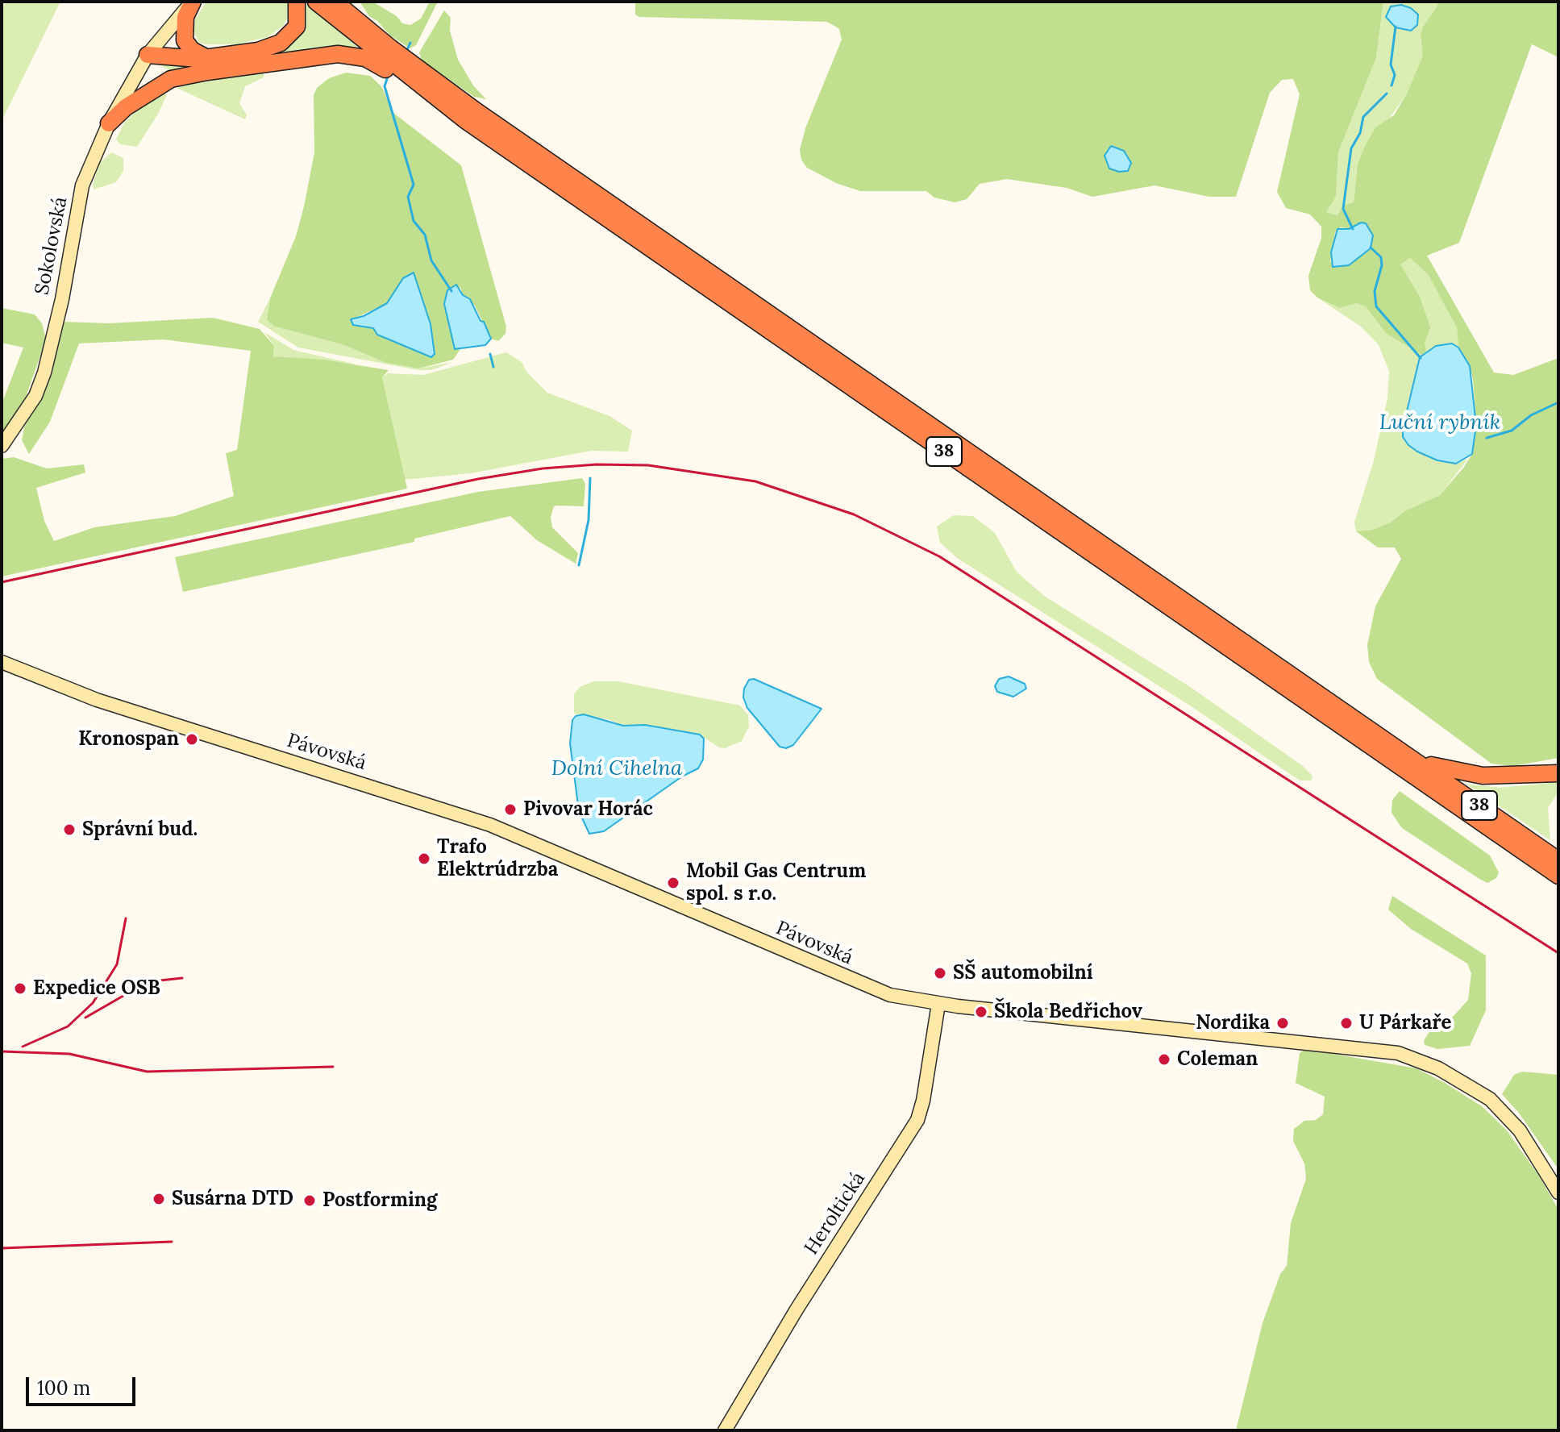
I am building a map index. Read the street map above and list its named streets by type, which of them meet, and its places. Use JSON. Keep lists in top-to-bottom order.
{
  "streets": {
    "highway": ["38"],
    "street": ["Sokolovská", "Pávovská", "Heroltická"]
  },
  "crossings": [
    ["Pávovská", "Heroltická"]
  ],
  "water": ["Luční rybník", "Dolní Cihelna"],
  "places": [
    "Kronospan",
    "Pivovar Horác",
    "Správní bud.",
    "Trafo Elektrúdrzba",
    "Mobil Gas Centrum spol. s r.o.",
    "SŠ automobilní",
    "Expedice OSB",
    "Škola Bedřichov",
    "Nordika",
    "U Párkaře",
    "Coleman",
    "Susárna DTD",
    "Postforming"
  ],
  "scale_bar": "100 m"
}
